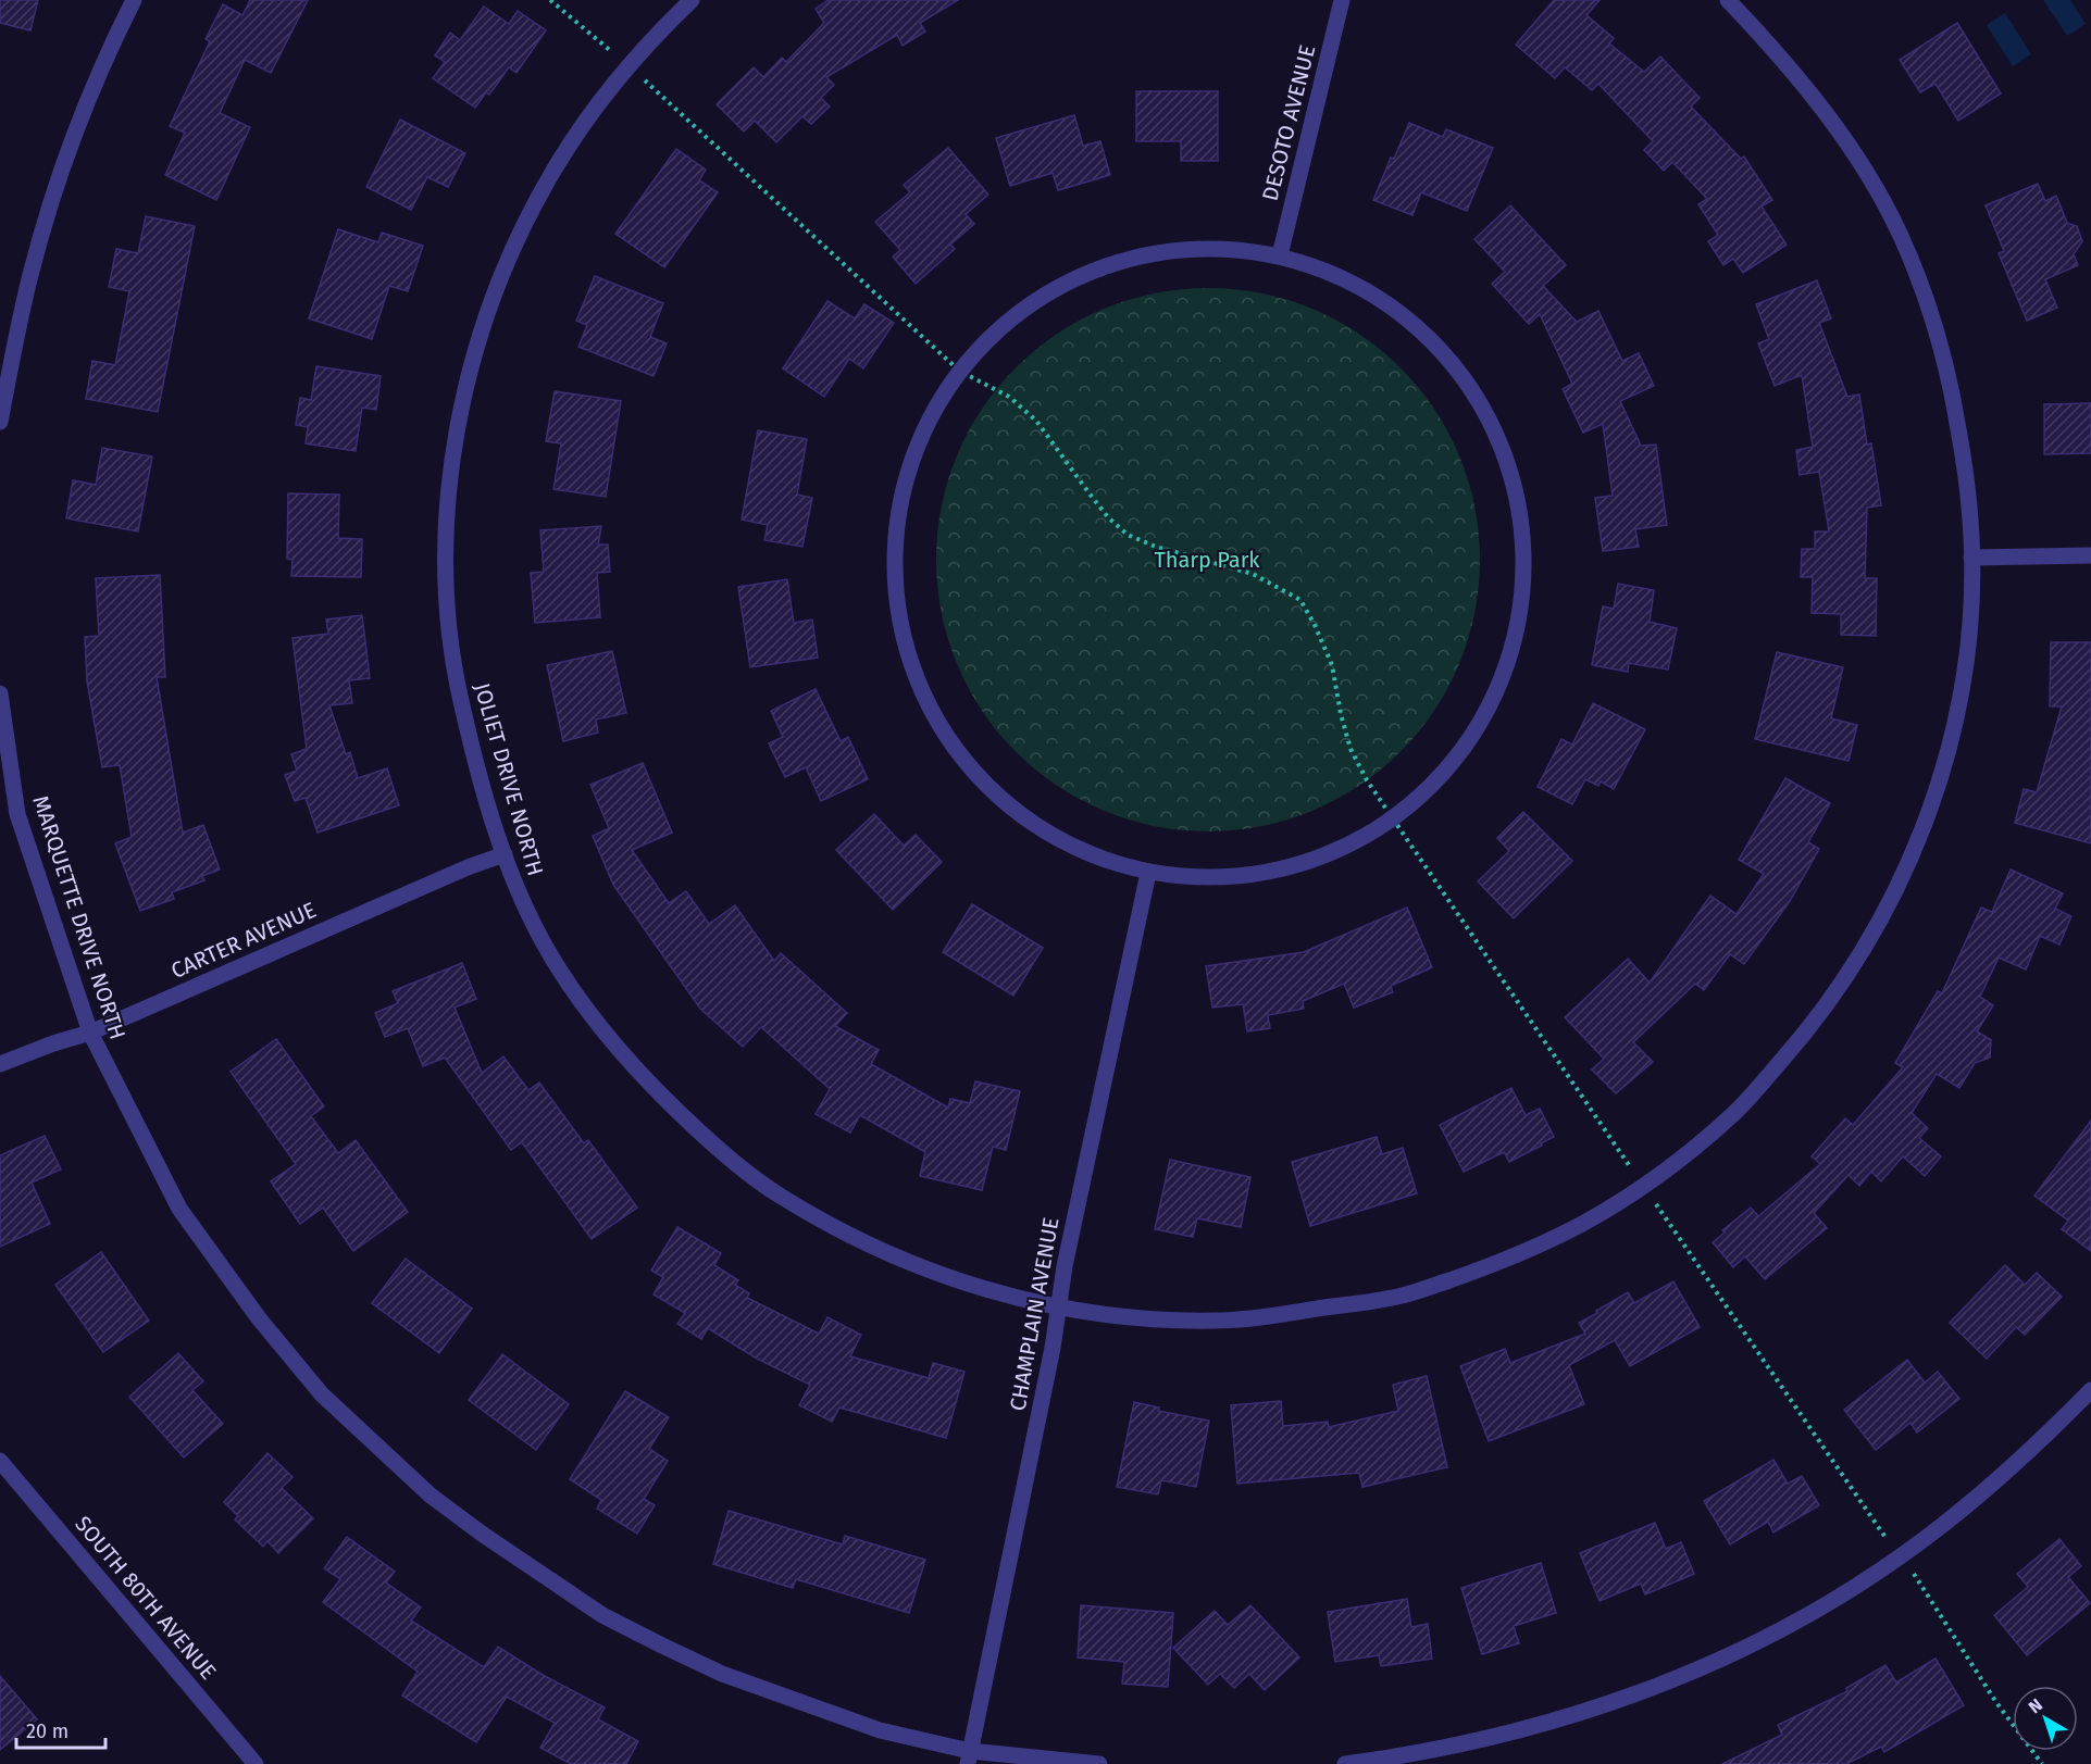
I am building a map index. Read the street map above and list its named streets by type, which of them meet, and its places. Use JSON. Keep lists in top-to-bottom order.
{
  "streets": {
    "street": [
      "DESOTO AVENUE",
      "JOLIET DRIVE NORTH",
      "MARQUETTE DRIVE NORTH",
      "CARTER AVENUE",
      "CHAMPLAIN AVENUE",
      "SOUTH 80TH AVENUE"
    ]
  },
  "crossings": [
    ["JOLIET DRIVE NORTH", "CARTER AVENUE"],
    ["JOLIET DRIVE NORTH", "CHAMPLAIN AVENUE"],
    ["MARQUETTE DRIVE NORTH", "CARTER AVENUE"],
    ["MARQUETTE DRIVE NORTH", "CHAMPLAIN AVENUE"]
  ],
  "parks": ["Tharp Park"],
  "scale_bar": "20 m",
  "north": "top left"
}
